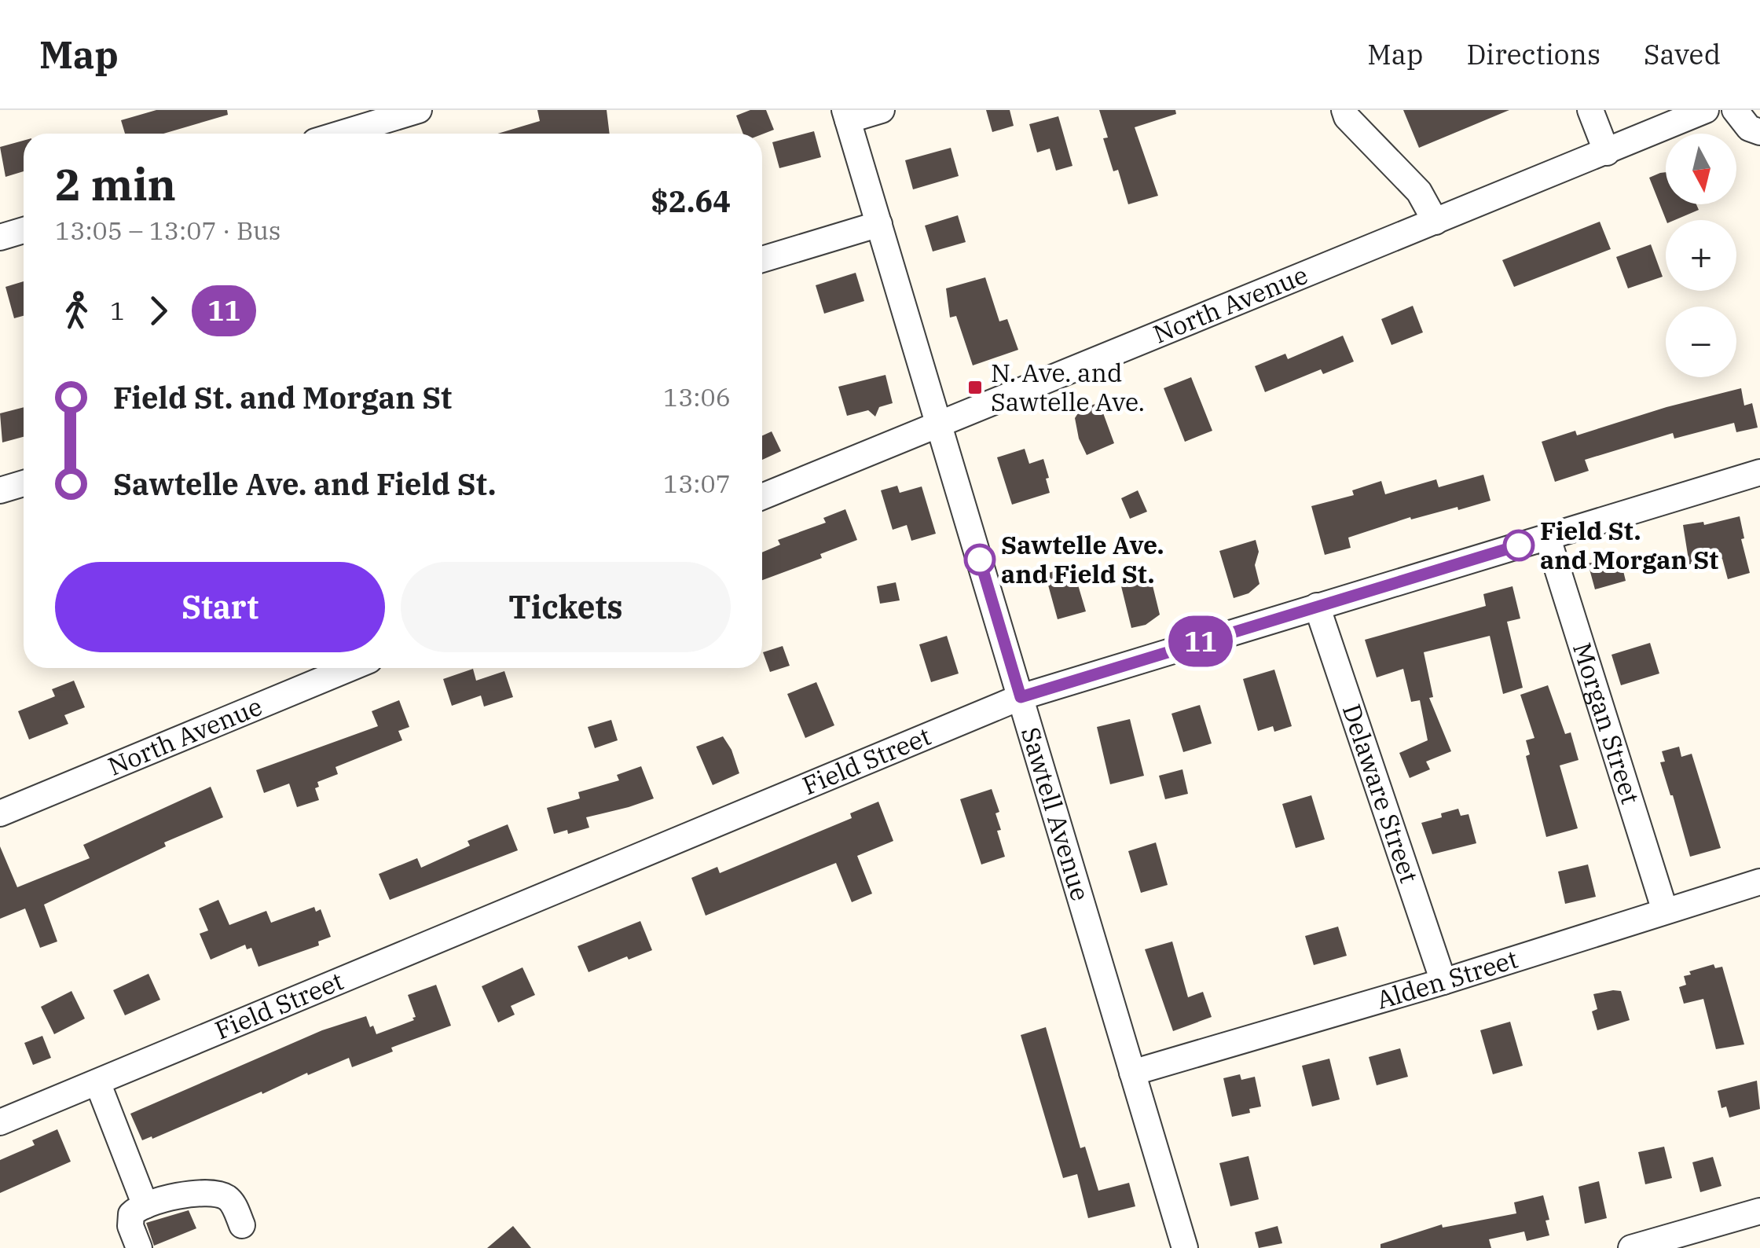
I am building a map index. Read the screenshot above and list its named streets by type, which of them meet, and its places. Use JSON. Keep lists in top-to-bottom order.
{
  "streets": {
    "street": [
      "North Avenue",
      "Morgan Street",
      "Field Street",
      "Delaware Street",
      "Sawtell Avenue",
      "Alden Street"
    ]
  },
  "crossings": [
    ["North Avenue", "Sawtell Avenue"],
    ["Morgan Street", "Field Street"],
    ["Morgan Street", "Alden Street"],
    ["Field Street", "Delaware Street"],
    ["Field Street", "Sawtell Avenue"],
    ["Delaware Street", "Alden Street"],
    ["Sawtell Avenue", "Alden Street"]
  ],
  "places": {
    "transit": ["N. Ave. and Sawtelle Ave."],
    "other": ["Field St. and Morgan St", "Sawtelle Ave. and Field St."]
  },
  "lines": ["bus line 11"],
  "north": "bottom",
  "page": {
    "header": "Map",
    "nav": ["Map", "Directions", "Saved"],
    "on_map": "11",
    "map_buttons": ["+", "−"],
    "heading": ["2 min", "13:05 – 13:07 · Bus", "$2.64"],
    "legs": ["1", "11"],
    "list": [
      {
        "name": "Field St. and Morgan St",
        "value": "13:06"
      },
      {
        "name": "Sawtelle Ave. and Field St.",
        "value": "13:07"
      }
    ],
    "buttons": ["Start", "Tickets"]
  }
}
